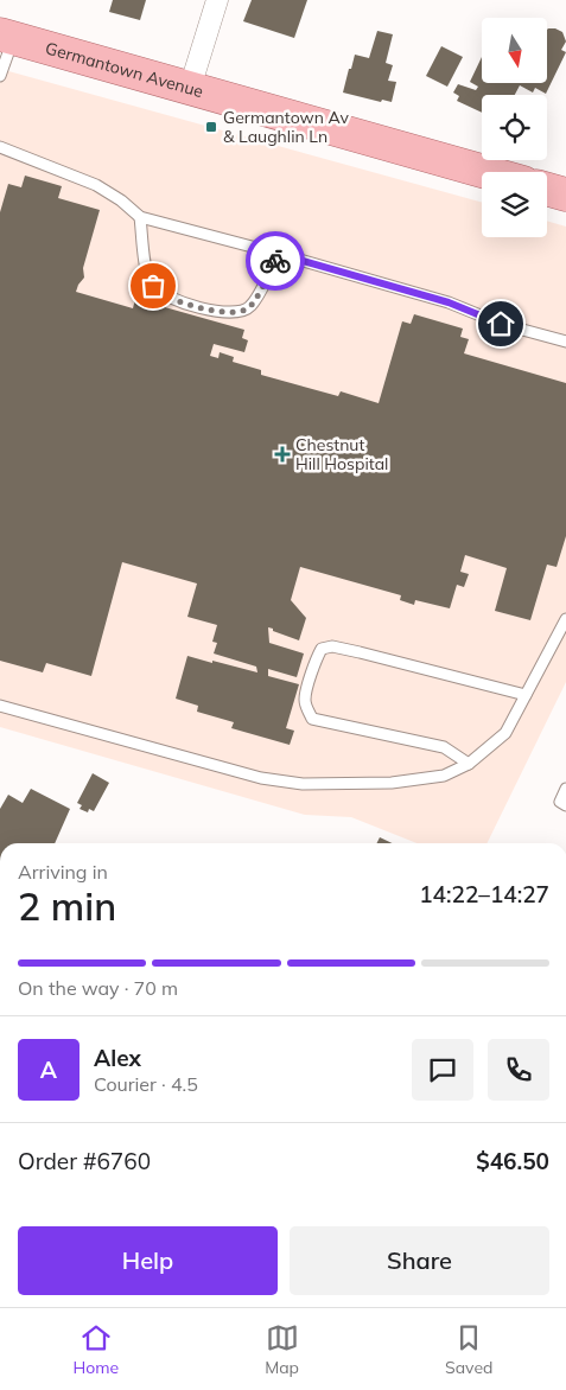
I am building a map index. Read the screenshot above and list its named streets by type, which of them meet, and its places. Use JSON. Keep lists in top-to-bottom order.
{
  "streets": {
    "main road": ["Germantown Avenue"]
  },
  "places": {
    "transit": ["Germantown Av & Laughlin Ln"],
    "health": ["Chestnut Hill Hospital"]
  },
  "north": "bottom",
  "page": {
    "heading": ["2 min", "Arriving in", "14:22–14:27"],
    "panel": [
      "Alex",
      "Courier · 4.5",
      "Order #6760",
      "$46.50"
    ],
    "bar": "On the way · 70 m",
    "round": "A",
    "buttons": ["Help", "Share"],
    "tabs": ["Home", "Map", "Saved"]
  }
}
